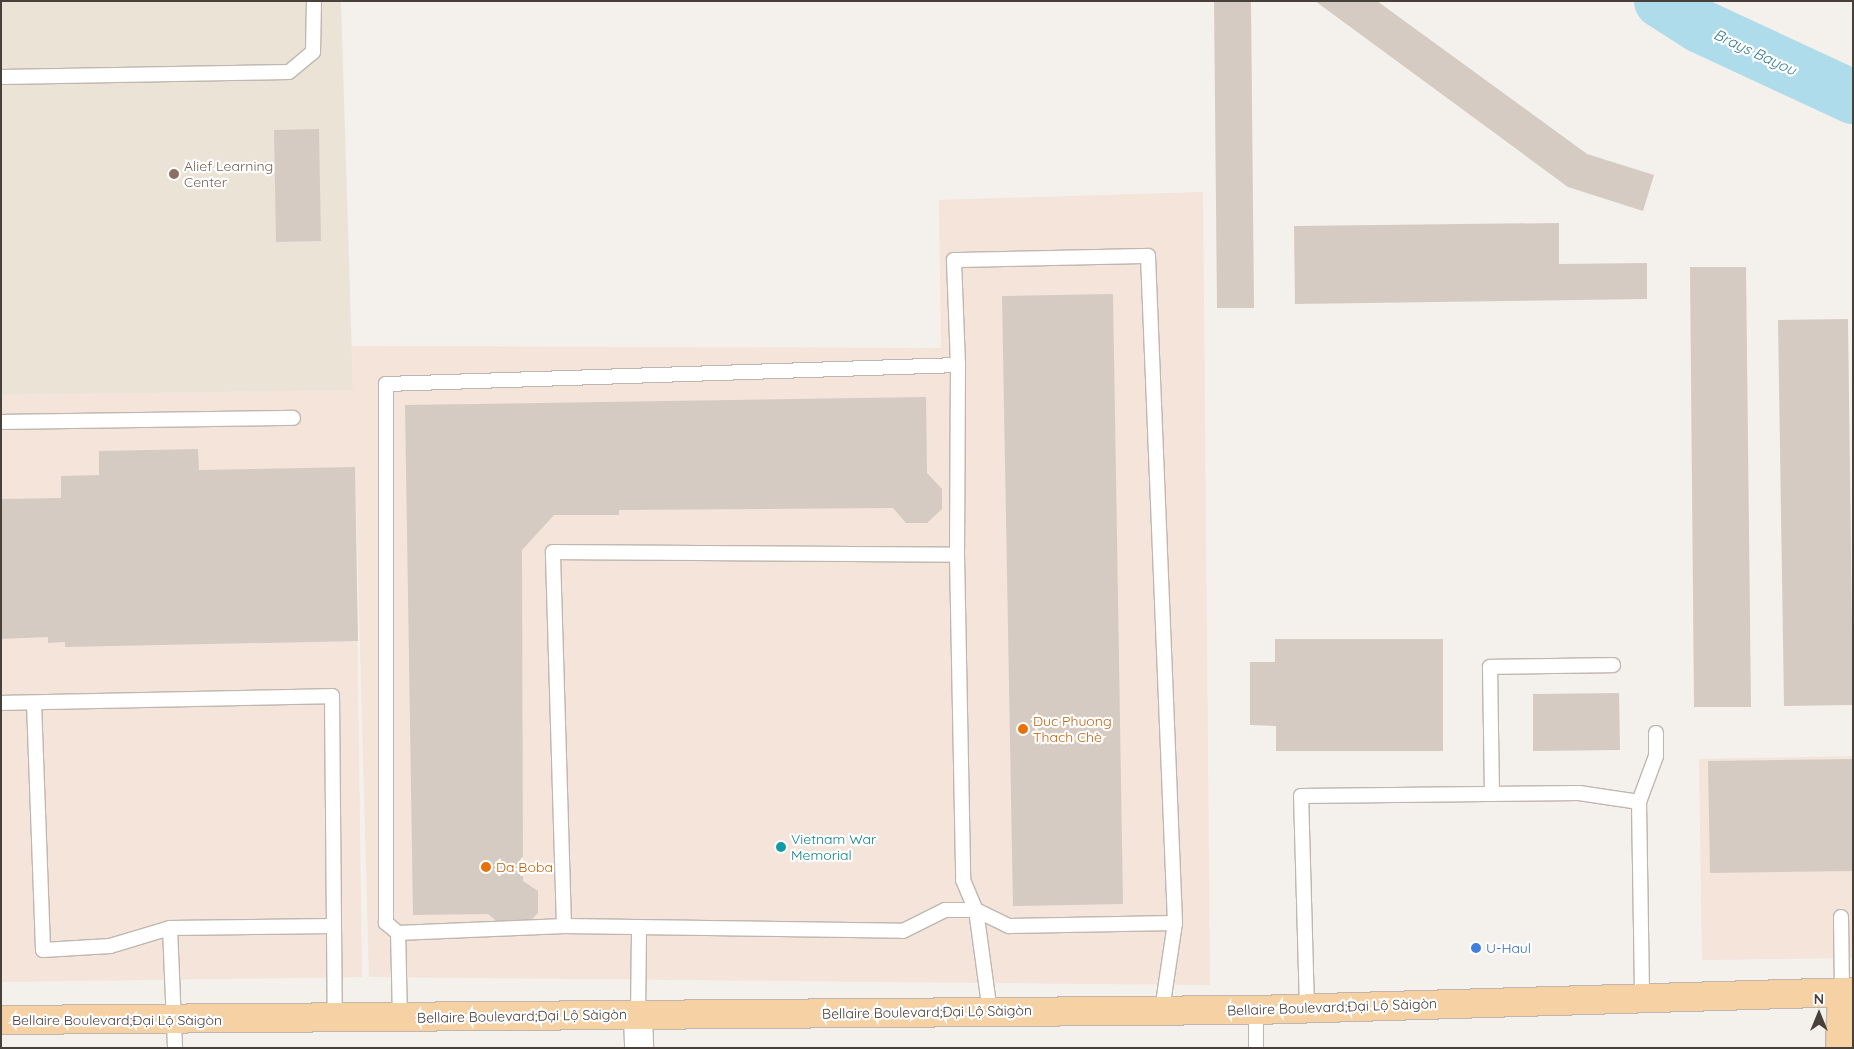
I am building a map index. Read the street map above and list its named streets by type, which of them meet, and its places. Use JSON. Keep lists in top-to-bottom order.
{
  "streets": {
    "main road": ["Bellaire Boulevard;Đại Lộ Sàigòn"]
  },
  "water": ["Brays Bayou"],
  "places": [
    "Alief Learning Center",
    "Duc Phuong Thach Chè",
    "Vietnam War Memorial",
    "Da Boba",
    "U-Haul"
  ],
  "north": "top"
}
